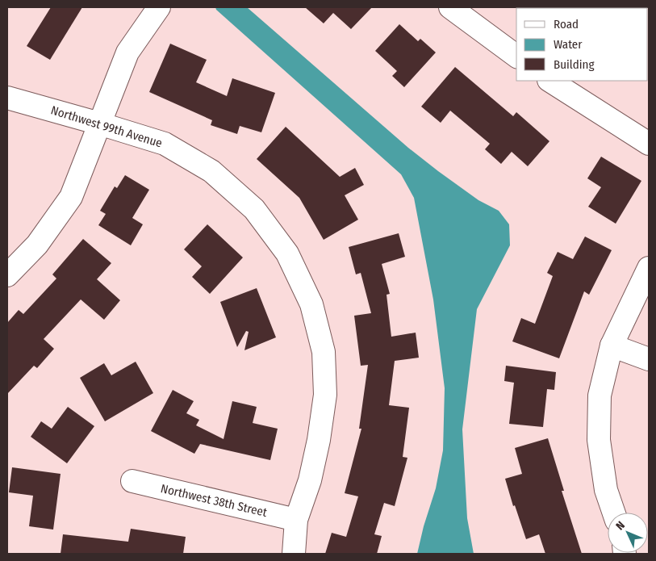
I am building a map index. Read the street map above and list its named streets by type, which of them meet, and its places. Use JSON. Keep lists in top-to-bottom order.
{
  "streets": {
    "street": ["Northwest 99th Avenue", "Northwest 38th Street"]
  },
  "crossings": [
    ["Northwest 99th Avenue", "Northwest 38th Street"]
  ],
  "legend": ["Road", "Water", "Building"],
  "north": "top left"
}
